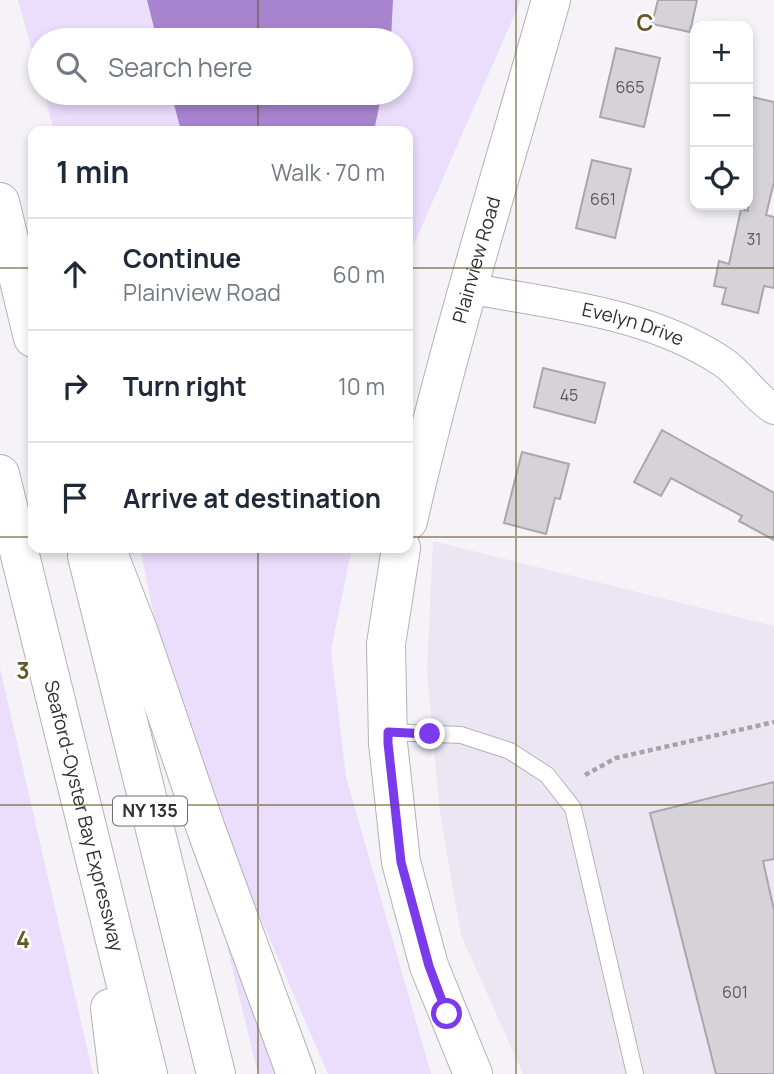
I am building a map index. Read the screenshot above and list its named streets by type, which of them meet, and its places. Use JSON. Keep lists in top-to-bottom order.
{
  "streets": {
    "main road": ["Plainview Road", "NY 135", "Seaford-Oyster Bay Expressway"],
    "street": ["Evelyn Drive"]
  },
  "crossings": [
    ["Plainview Road", "Evelyn Drive"]
  ],
  "house_numbers": [
    "665",
    "661",
    "31",
    "45",
    "601"
  ],
  "page": {
    "map_buttons": ["+", "−"],
    "search": "Search here",
    "heading": ["1 min", "Walk · 70 m"],
    "list": [
      ["Continue", "Plainview Road", "60 m"],
      ["Turn right", "10 m"],
      "Arrive at destination"
    ]
  },
  "grid": {
    "columns": ["C"],
    "rows": ["3", "4"]
  }
}
